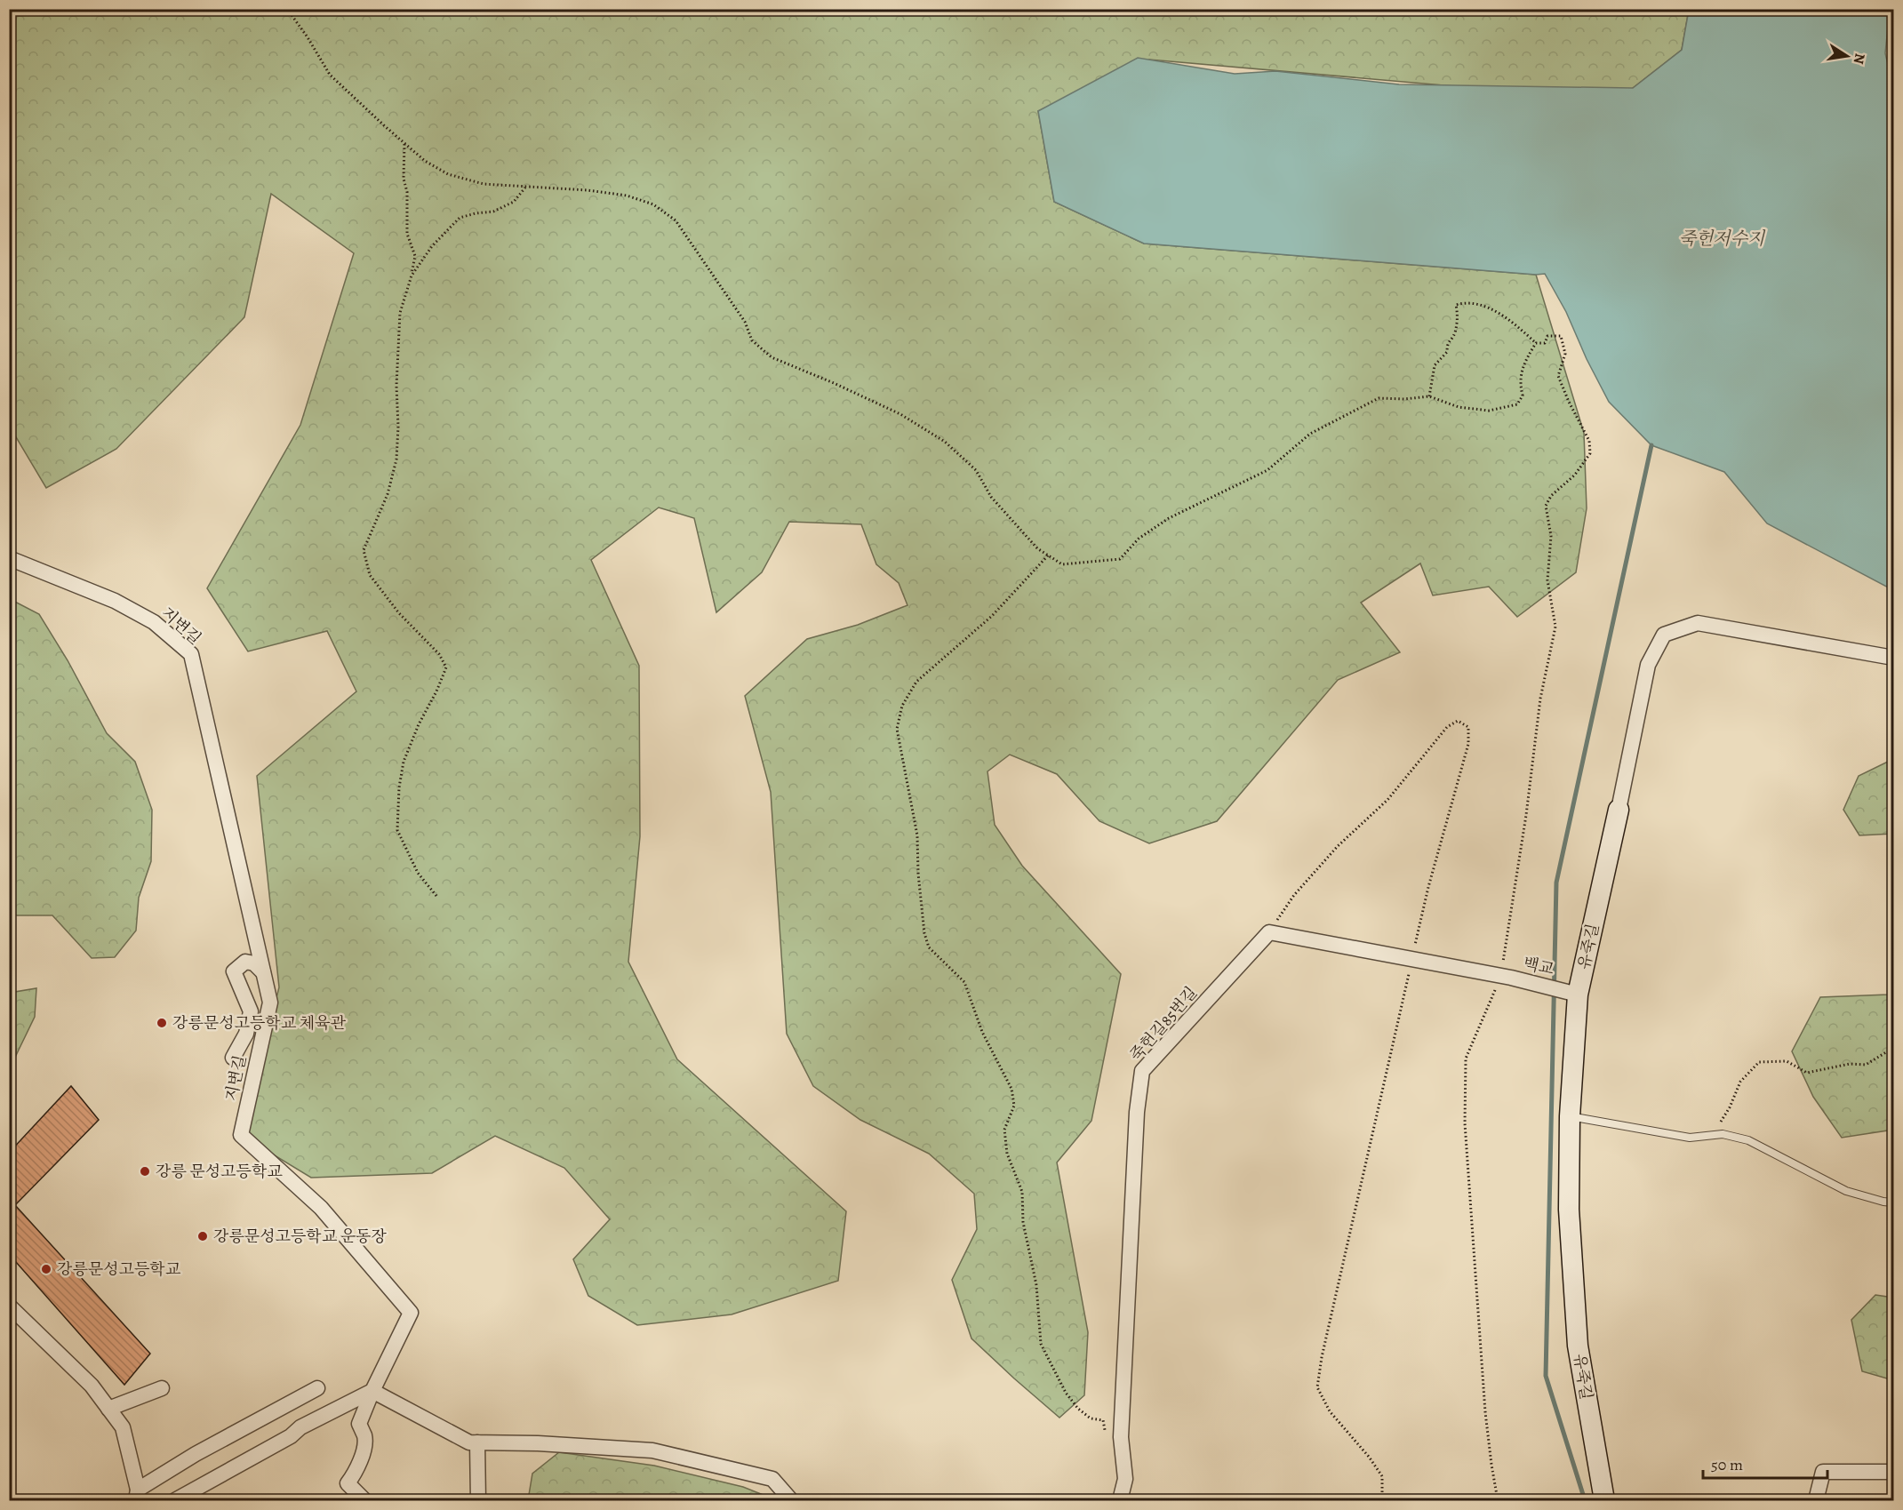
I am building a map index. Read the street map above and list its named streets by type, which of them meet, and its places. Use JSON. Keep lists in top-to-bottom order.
{
  "streets": {
    "street": [
      "지변길",
      "유죽길",
      "백교",
      "죽헌길85번길"
    ]
  },
  "crossings": [
    ["유죽길", "백교"]
  ],
  "water": ["죽헌저수지"],
  "places": [
    "강릉문성고등학교 체육관",
    "강릉 문성고등학교",
    "강릉문성고등학교 운동장",
    "강릉문성고등학교"
  ],
  "scale_bar": "50 m",
  "north": "right"
}
